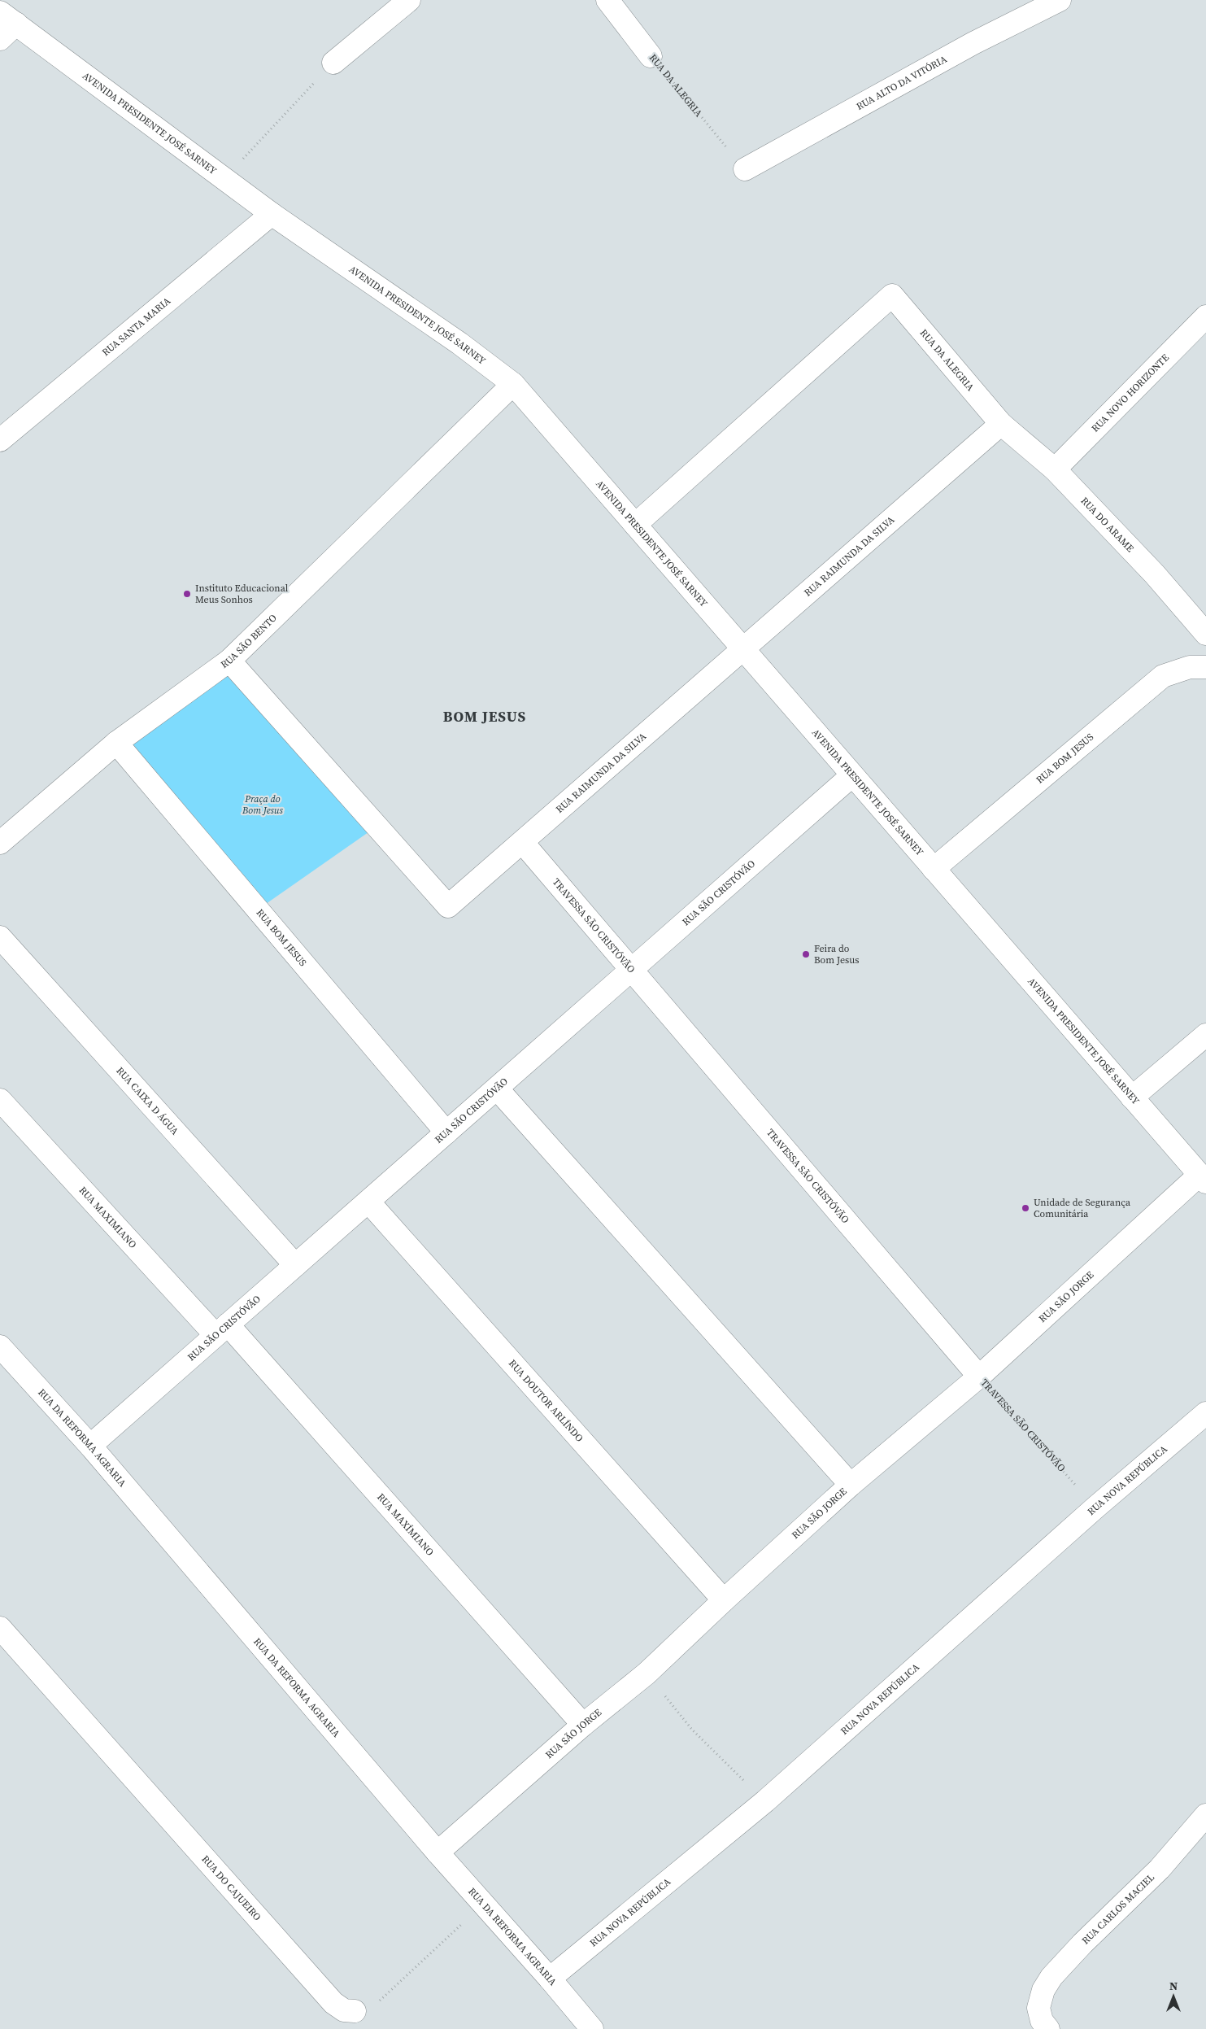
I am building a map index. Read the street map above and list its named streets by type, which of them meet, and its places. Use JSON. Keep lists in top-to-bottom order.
{
  "streets": {
    "street": [
      "RUA ALTO DA VITÓRIA",
      "RUA DA ALEGRIA",
      "AVENIDA PRESIDENTE JOSÉ SARNEY",
      "RUA SANTA MARIA",
      "RUA NOVO HORIZONTE",
      "RUA DO ARAME",
      "RUA RAIMUNDA DA SILVA",
      "RUA SÃO BENTO",
      "RUA BOM JESUS",
      "RUA SÃO CRISTÓVÃO",
      "TRAVESSA SÃO CRISTÓVÃO",
      "RUA CAIXA D ÁGUA",
      "RUA MAXIMIANO",
      "RUA SÃO JORGE",
      "RUA DOUTOR ARLÍNDO",
      "RUA DA REFORMA AGRARIA",
      "RUA NOVA REPÚBLICA",
      "RUA MAXÍMIANO",
      "RUA DO CAJUEIRO",
      "RUA CARLOS MACIEL"
    ]
  },
  "crossings": [
    ["RUA ALTO DA VITÓRIA", "RUA DA ALEGRIA"],
    ["RUA DA ALEGRIA", "AVENIDA PRESIDENTE JOSÉ SARNEY"],
    ["RUA DA ALEGRIA", "RUA DO ARAME"],
    ["RUA DA ALEGRIA", "RUA RAIMUNDA DA SILVA"],
    ["AVENIDA PRESIDENTE JOSÉ SARNEY", "RUA SANTA MARIA"],
    ["AVENIDA PRESIDENTE JOSÉ SARNEY", "RUA RAIMUNDA DA SILVA"],
    ["AVENIDA PRESIDENTE JOSÉ SARNEY", "RUA SÃO BENTO"],
    ["AVENIDA PRESIDENTE JOSÉ SARNEY", "RUA BOM JESUS"],
    ["AVENIDA PRESIDENTE JOSÉ SARNEY", "RUA SÃO CRISTÓVÃO"],
    ["AVENIDA PRESIDENTE JOSÉ SARNEY", "RUA SÃO JORGE"],
    ["RUA NOVO HORIZONTE", "RUA DO ARAME"],
    ["RUA DO ARAME", "RUA RAIMUNDA DA SILVA"],
    ["RUA RAIMUNDA DA SILVA", "RUA SÃO BENTO"],
    ["RUA RAIMUNDA DA SILVA", "TRAVESSA SÃO CRISTÓVÃO"],
    ["RUA SÃO BENTO", "RUA BOM JESUS"],
    ["RUA BOM JESUS", "RUA SÃO CRISTÓVÃO"],
    ["RUA SÃO CRISTÓVÃO", "TRAVESSA SÃO CRISTÓVÃO"],
    ["RUA SÃO CRISTÓVÃO", "RUA CAIXA D ÁGUA"],
    ["RUA SÃO CRISTÓVÃO", "RUA MAXIMIANO"],
    ["RUA SÃO CRISTÓVÃO", "RUA DOUTOR ARLÍNDO"],
    ["RUA SÃO CRISTÓVÃO", "RUA DA REFORMA AGRARIA"],
    ["RUA SÃO CRISTÓVÃO", "RUA MAXÍMIANO"],
    ["TRAVESSA SÃO CRISTÓVÃO", "RUA SÃO JORGE"],
    ["TRAVESSA SÃO CRISTÓVÃO", "RUA NOVA REPÚBLICA"],
    ["RUA MAXIMIANO", "RUA MAXÍMIANO"],
    ["RUA SÃO JORGE", "RUA DOUTOR ARLÍNDO"],
    ["RUA SÃO JORGE", "RUA DA REFORMA AGRARIA"],
    ["RUA SÃO JORGE", "RUA MAXÍMIANO"],
    ["RUA DA REFORMA AGRARIA", "RUA NOVA REPÚBLICA"]
  ],
  "districts": ["BOM JESUS"],
  "parks": ["Praça do Bom Jesus"],
  "places": ["Instituto Educacional Meus Sonhos", "Feira do Bom Jesus", "Unidade de Segurança Comunitária"],
  "north": "top"
}
